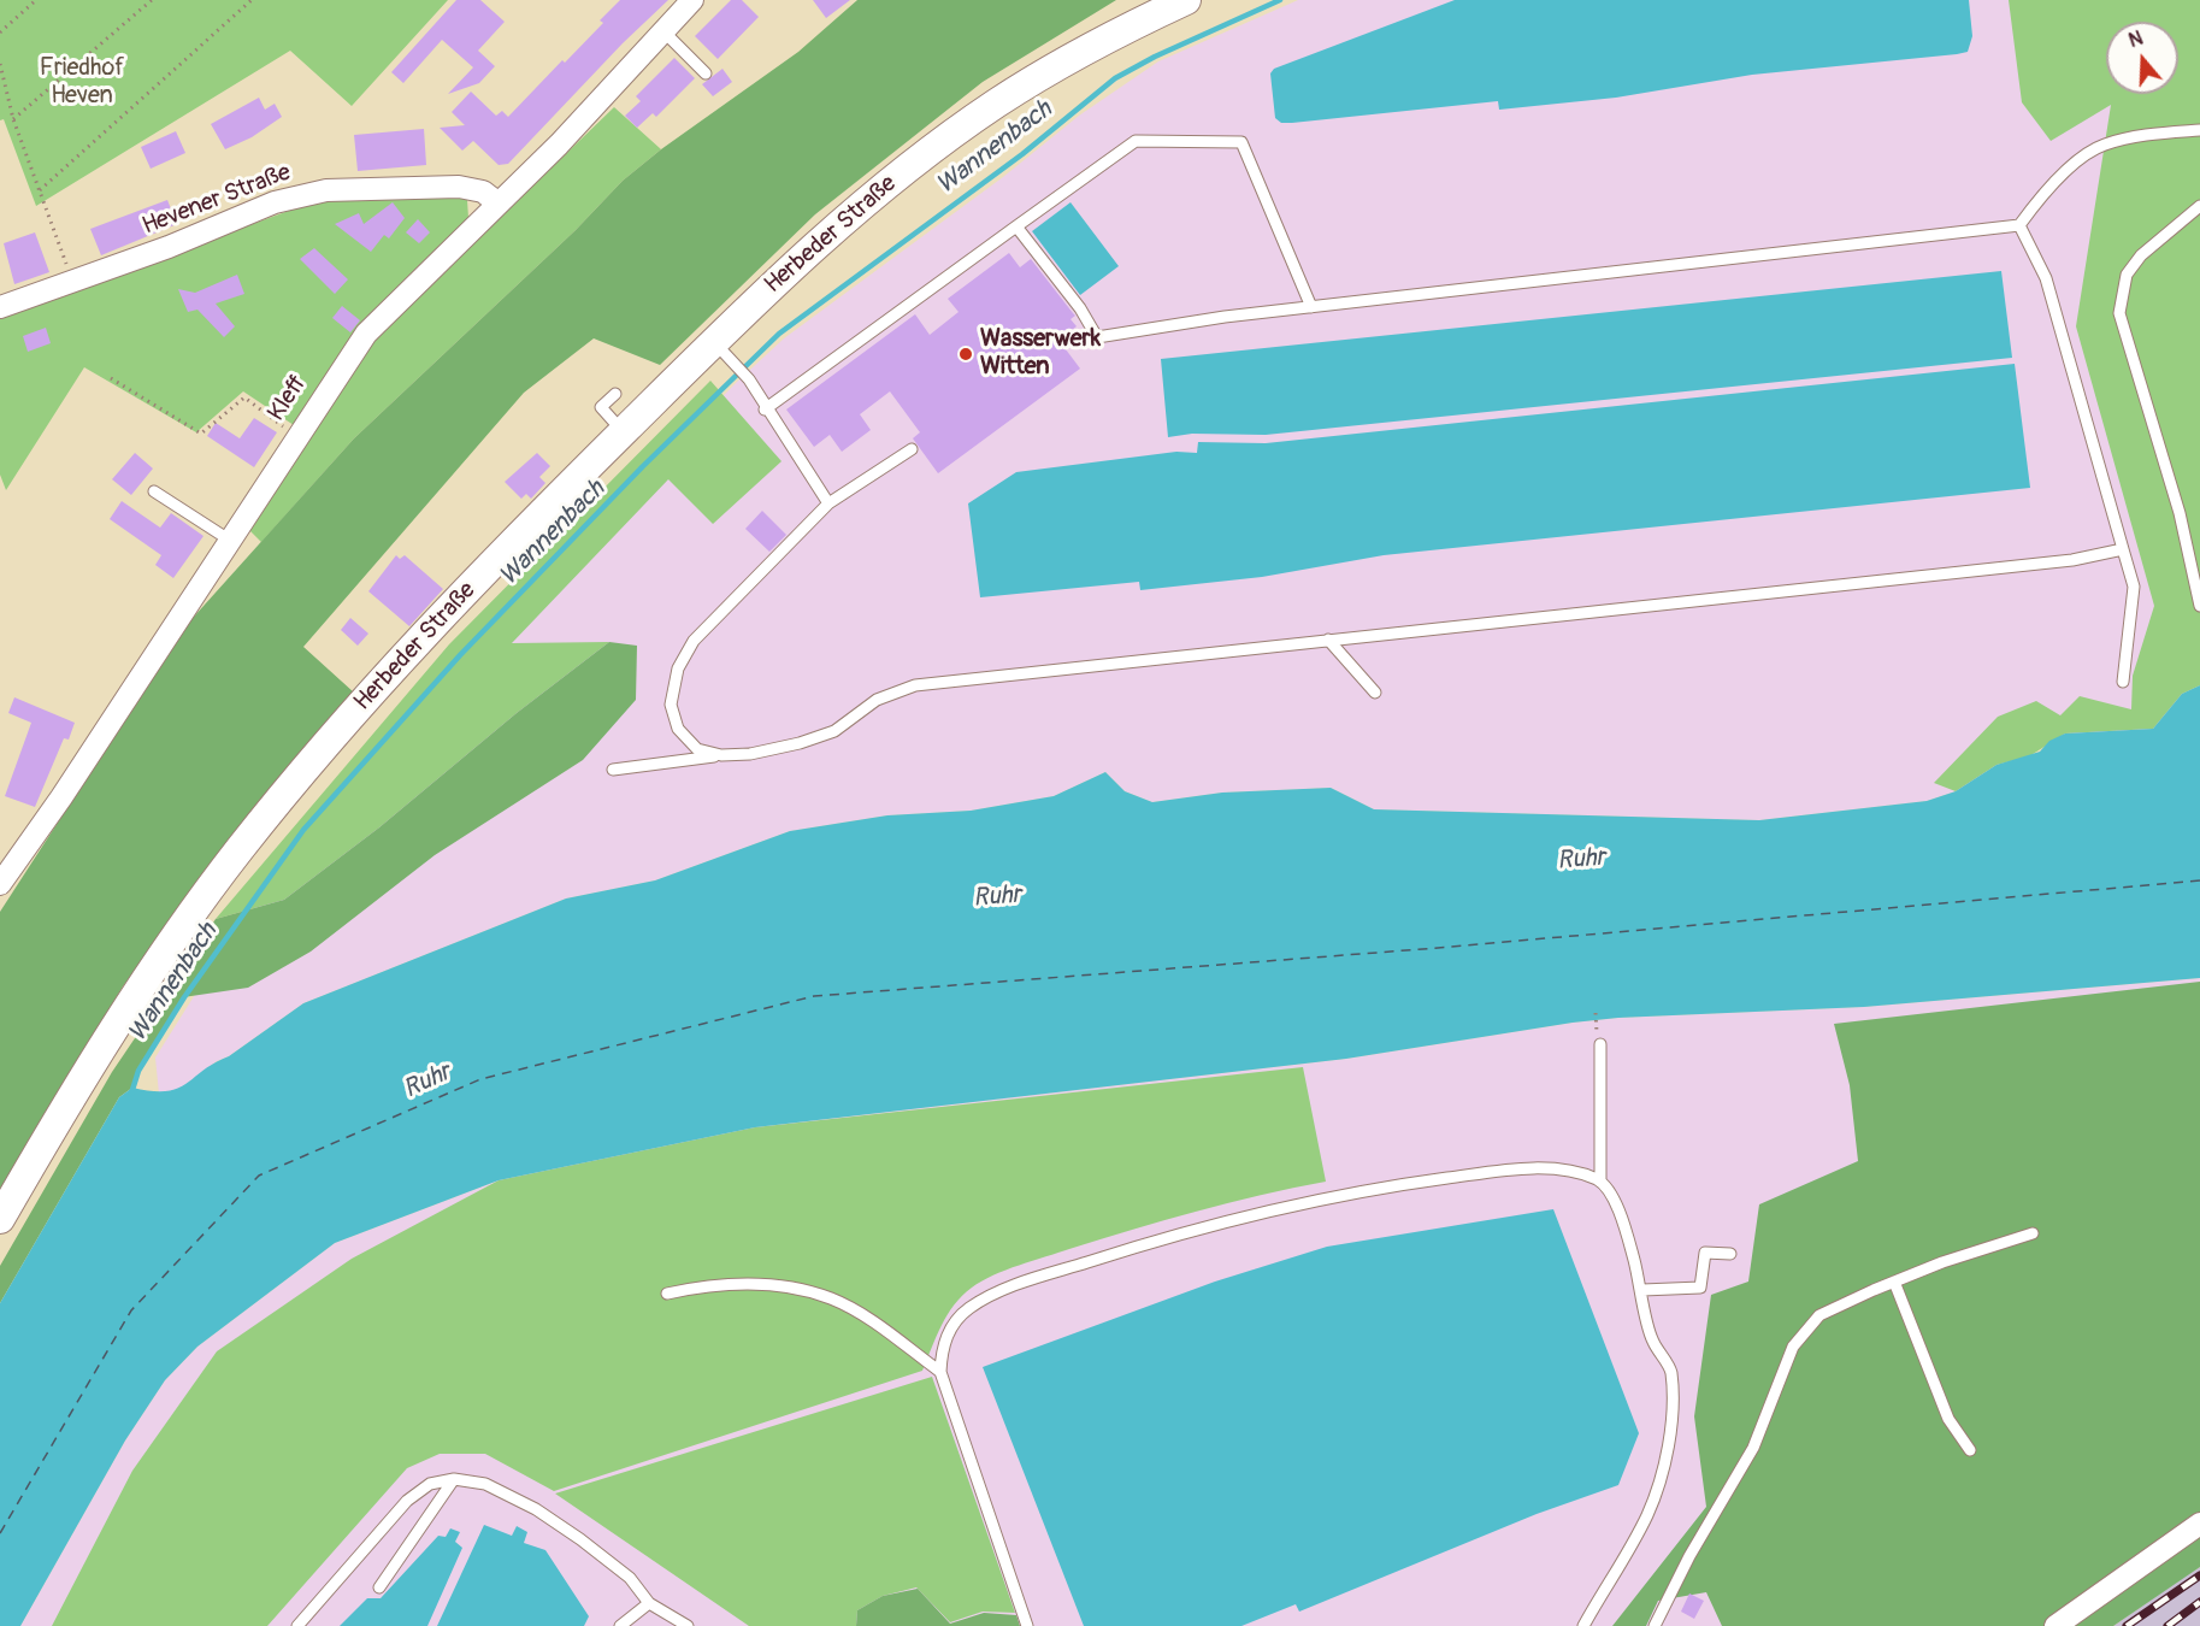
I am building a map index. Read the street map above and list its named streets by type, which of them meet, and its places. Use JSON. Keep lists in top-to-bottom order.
{
  "streets": {
    "main road": ["Herbeder Straße"],
    "street": ["Hevener Straße", "Kleff"]
  },
  "crossings": [
    ["Hevener Straße", "Kleff"]
  ],
  "water": ["Wannenbach", "Ruhr"],
  "parks": ["Friedhof Heven"],
  "places": ["Wasserwerk Witten"],
  "north": "top"
}
